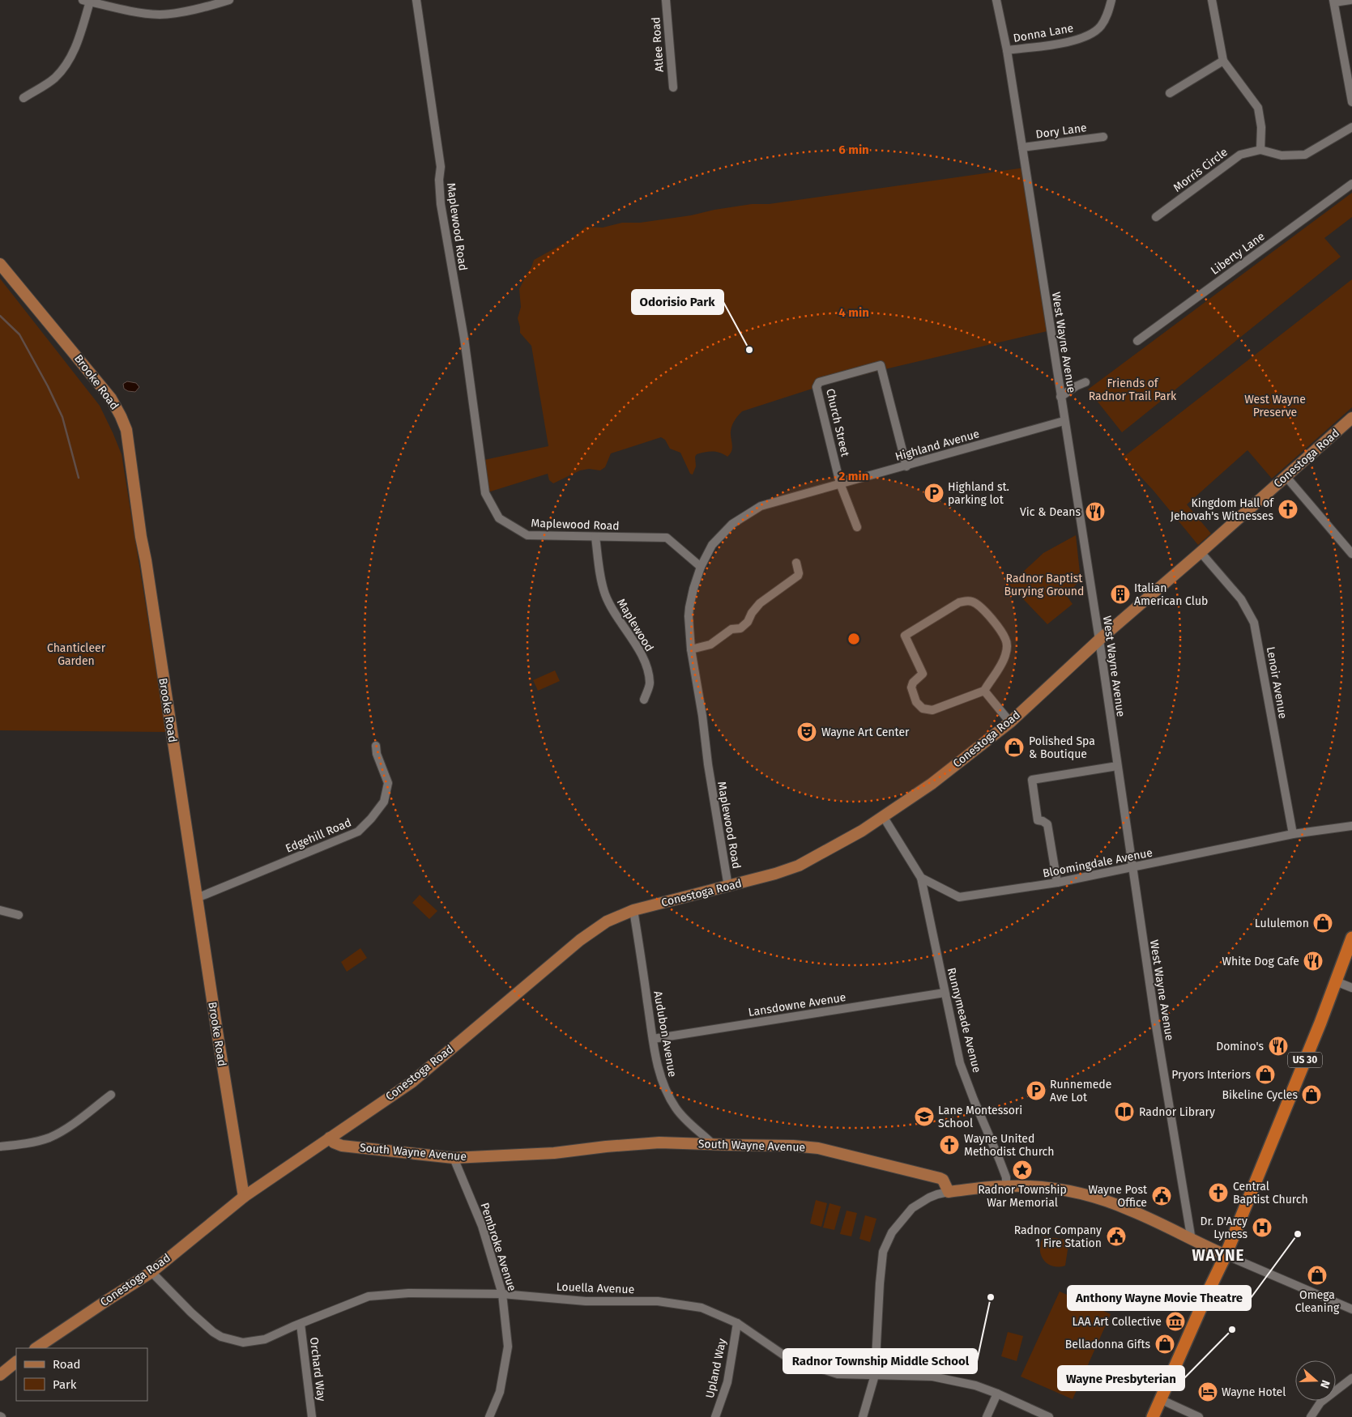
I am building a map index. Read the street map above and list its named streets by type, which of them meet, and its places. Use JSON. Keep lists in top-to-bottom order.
{
  "streets": {
    "highway": ["US 30"],
    "main road": ["Brooke Road", "Conestoga Road", "South Wayne Avenue"],
    "street": [
      "Donna Lane",
      "Atlee Road",
      "Dory Lane",
      "Morris Circle",
      "Maplewood Road",
      "Liberty Lane",
      "West Wayne Avenue",
      "Church Street",
      "Highland Avenue",
      "Maplewood",
      "Lenoir Avenue",
      "Edgehill Road",
      "Bloomingdale Avenue",
      "Lansdowne Avenue",
      "Runnymeade Avenue",
      "Audubon Avenue",
      "Pembroke Avenue",
      "Louella Avenue",
      "Upland Way",
      "Orchard Way"
    ]
  },
  "crossings": [
    ["Donna Lane", "West Wayne Avenue"],
    ["Dory Lane", "West Wayne Avenue"],
    ["Maplewood Road", "Highland Avenue"],
    ["Maplewood Road", "Conestoga Road"],
    ["Maplewood Road", "Maplewood"],
    ["West Wayne Avenue", "Highland Avenue"],
    ["West Wayne Avenue", "Conestoga Road"],
    ["West Wayne Avenue", "Bloomingdale Avenue"],
    ["Brooke Road", "Conestoga Road"],
    ["Brooke Road", "Edgehill Road"],
    ["Church Street", "Highland Avenue"],
    ["Conestoga Road", "Lenoir Avenue"],
    ["Conestoga Road", "Audubon Avenue"],
    ["Conestoga Road", "South Wayne Avenue"],
    ["Conestoga Road", "Louella Avenue"],
    ["Lenoir Avenue", "Bloomingdale Avenue"],
    ["Bloomingdale Avenue", "Runnymeade Avenue"],
    ["Lansdowne Avenue", "Runnymeade Avenue"],
    ["Lansdowne Avenue", "Audubon Avenue"],
    ["Audubon Avenue", "South Wayne Avenue"],
    ["South Wayne Avenue", "Pembroke Avenue"],
    ["Pembroke Avenue", "Louella Avenue"],
    ["Louella Avenue", "Upland Way"],
    ["Louella Avenue", "Orchard Way"]
  ],
  "districts": ["WAYNE"],
  "parks": [
    "Friends of Radnor Trail Park",
    "West Wayne Preserve",
    "Radnor Baptist Burying Ground",
    "Chanticleer Garden"
  ],
  "places": {
    "other": [
      "Odorisio Park",
      "Anthony Wayne Movie Theatre",
      "Radnor Township Middle School",
      "Wayne Presbyterian"
    ],
    "parking": ["Highland st. parking lot", "Runnemede Ave Lot"],
    "church": ["Kingdom Hall of Jehovah's Witnesses", "Wayne United Methodist Church", "Central Baptist Church"],
    "restaurant": ["Vic & Deans", "White Dog Cafe", "Domino's"],
    "building": ["Italian American Club"],
    "theatre": ["Wayne Art Center"],
    "shop": [
      "Polished Spa & Boutique",
      "Lululemon",
      "Pryors Interiors",
      "Bikeline Cycles",
      "Omega Cleaning",
      "Belladonna Gifts"
    ],
    "library": ["Radnor Library"],
    "school or university": ["Lane Montessori School"],
    "place": ["Radnor Township War Memorial"],
    "public building": ["Wayne Post Office", "Radnor Company 1 Fire Station"],
    "hospital": ["Dr. D'Arcy Lyness"],
    "museum": ["LAA Art Collective"],
    "hotel": ["Wayne Hotel"]
  },
  "legend": ["Road", "Park"],
  "north": "right",
  "rings": ["6 min", "4 min", "2 min"]
}
